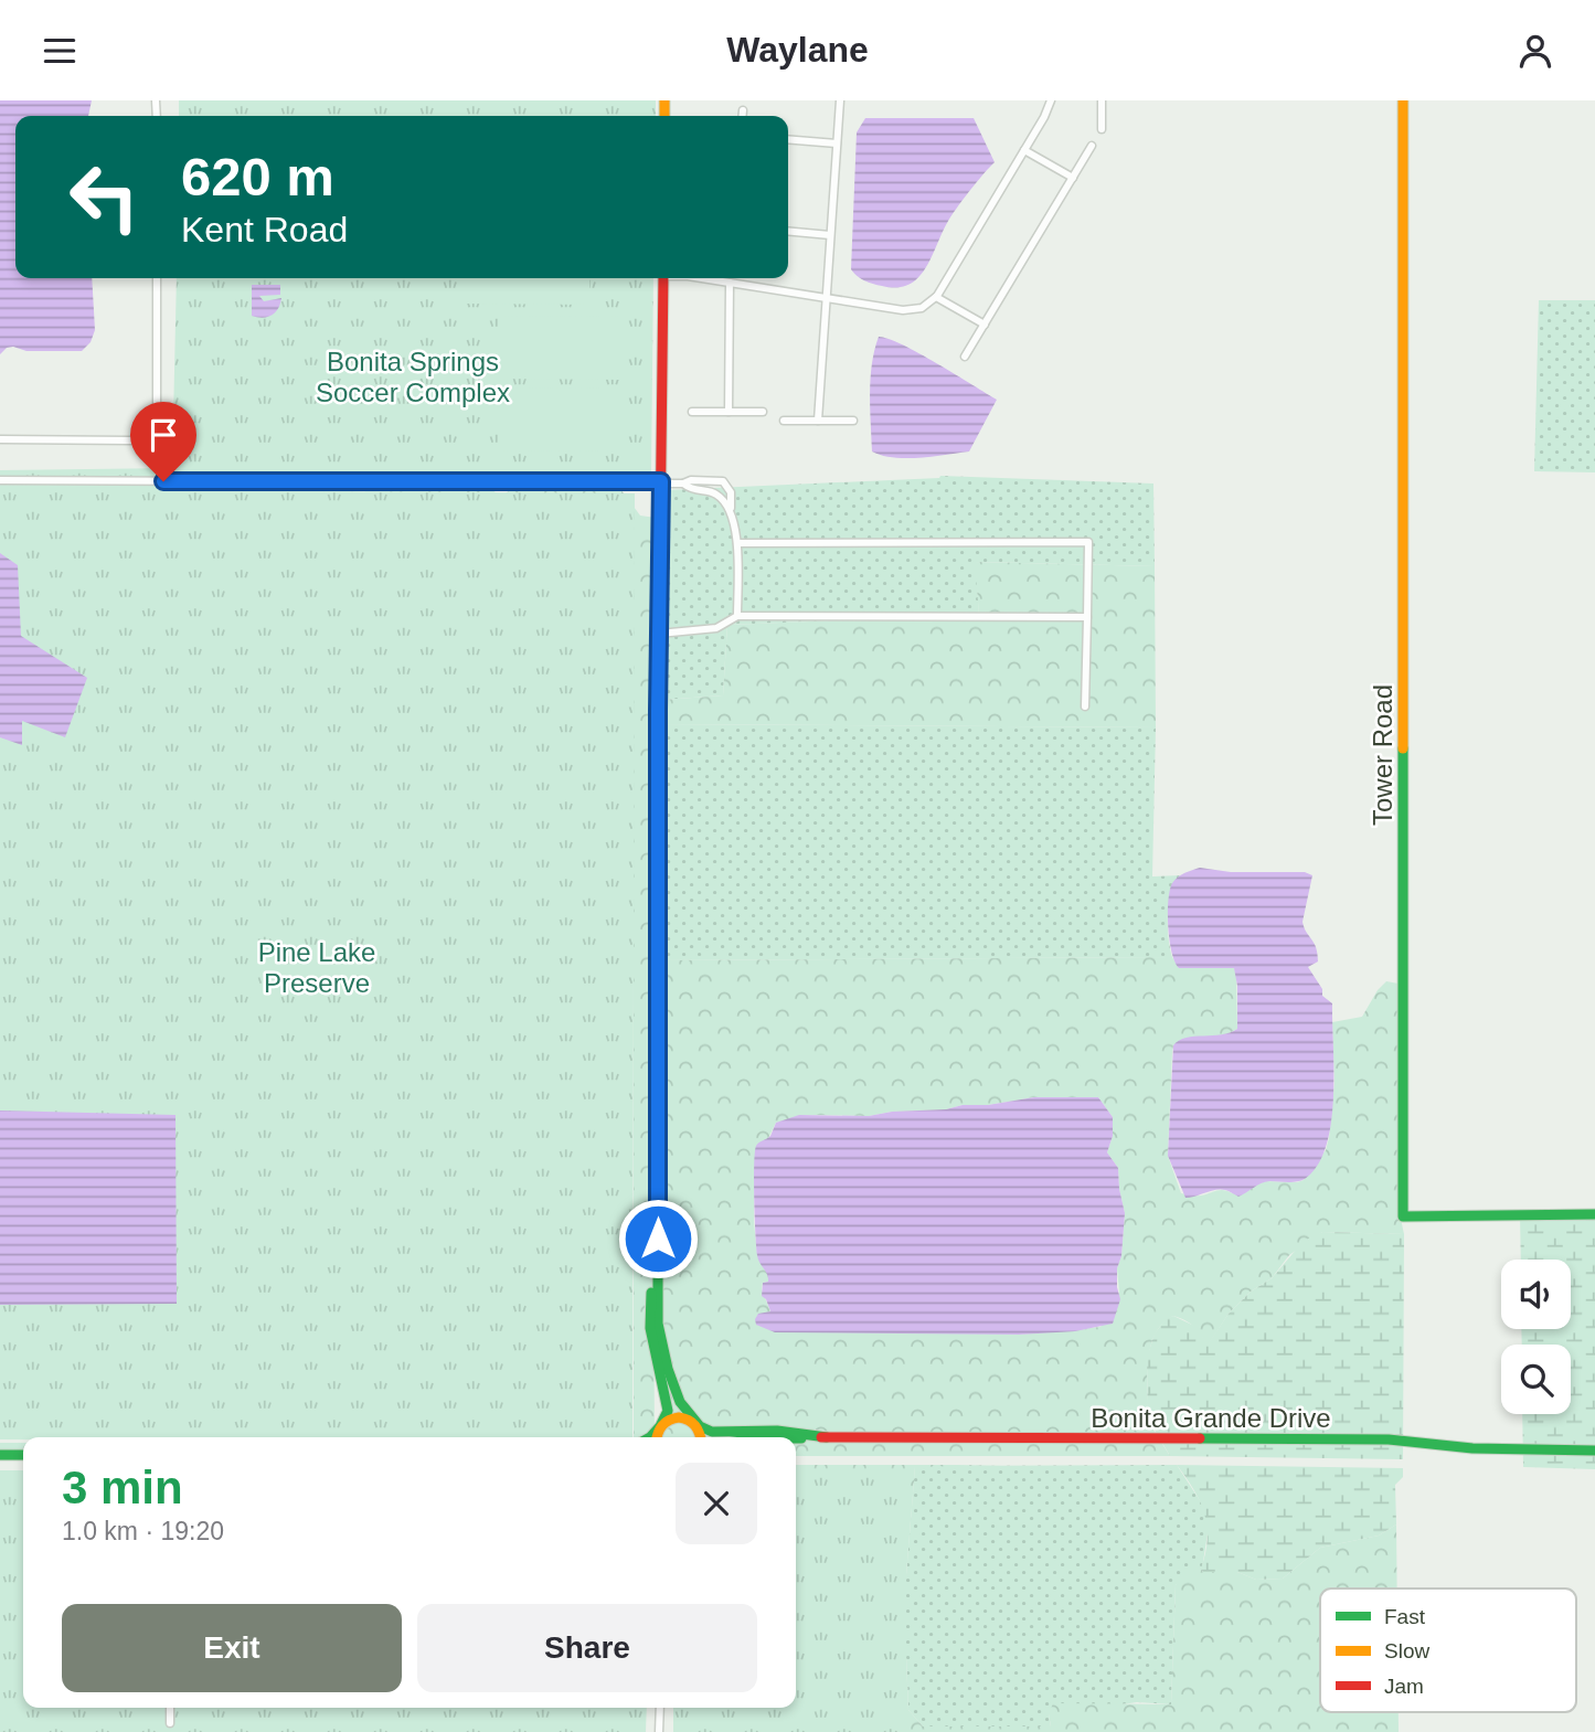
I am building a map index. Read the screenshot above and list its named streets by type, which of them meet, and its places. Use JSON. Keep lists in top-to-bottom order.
{
  "streets": {
    "street": ["Tower Road", "Bonita Grande Drive"]
  },
  "parks": ["Bonita Springs Soccer Complex", "Pine Lake Preserve"],
  "legend": ["Fast", "Slow", "Jam"],
  "page": {
    "header": "Waylane",
    "turn": ["620 m", "Kent Road"],
    "heading": ["3 min", "1.0 km · 19:20"],
    "buttons": ["Exit", "Share"]
  }
}
